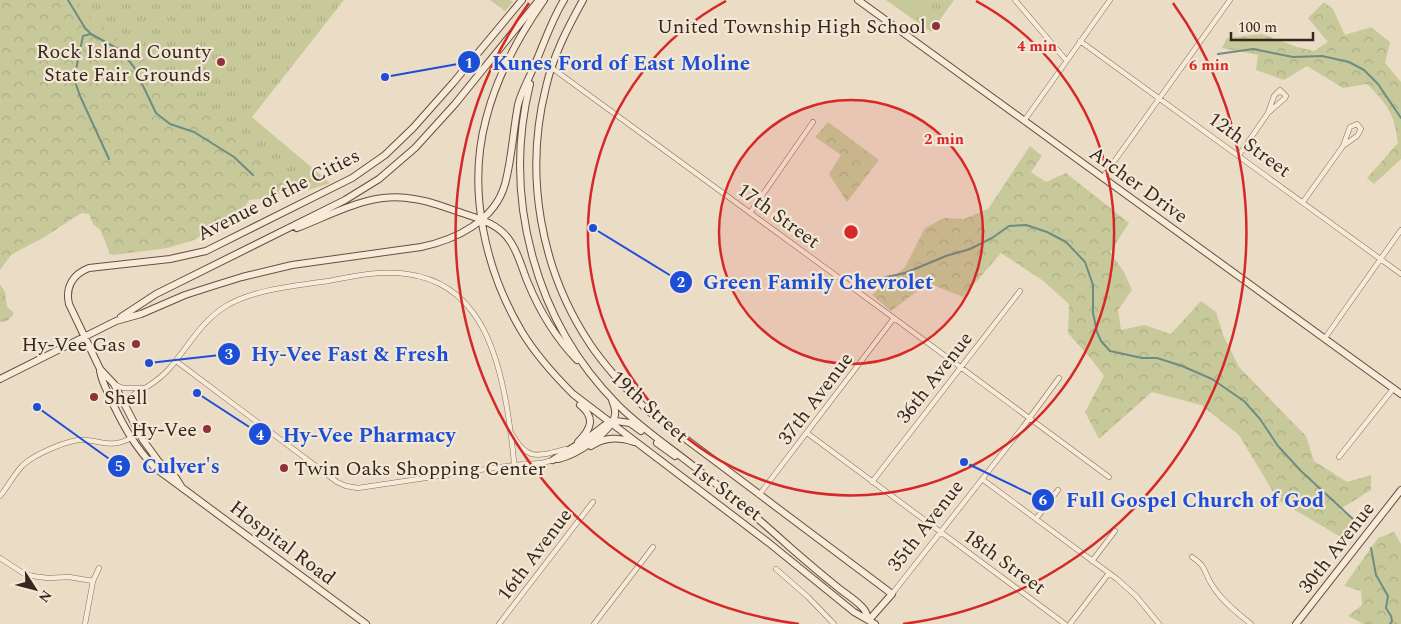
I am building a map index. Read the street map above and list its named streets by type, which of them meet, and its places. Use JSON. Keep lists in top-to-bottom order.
{
  "streets": {
    "main road": [
      "Archer Drive",
      "Avenue of the Cities",
      "19th Street",
      "1st Street",
      "35th Avenue",
      "Hospital Road",
      "30th Avenue"
    ],
    "street": [
      "12th Street",
      "17th Street",
      "36th Avenue",
      "37th Avenue",
      "16th Avenue",
      "18th Street"
    ]
  },
  "crossings": [
    ["Avenue of the Cities", "19th Street"],
    ["Avenue of the Cities", "1st Street"],
    ["Avenue of the Cities", "Hospital Road"],
    ["17th Street", "36th Avenue"],
    ["17th Street", "37th Avenue"],
    ["17th Street", "19th Street"],
    ["17th Street", "35th Avenue"],
    ["36th Avenue", "18th Street"],
    ["37th Avenue", "19th Street"],
    ["37th Avenue", "18th Street"],
    ["19th Street", "1st Street"],
    ["19th Street", "35th Avenue"],
    ["1st Street", "35th Avenue"],
    ["35th Avenue", "18th Street"]
  ],
  "places": [
    "United Township High School",
    "Rock Island County State Fair Grounds",
    "Kunes Ford of East Moline",
    "Green Family Chevrolet",
    "Hy-Vee Gas",
    "Hy-Vee Fast & Fresh",
    "Hy-Vee Pharmacy",
    "Shell",
    "Culver's",
    "Hy-Vee",
    "Full Gospel Church of God",
    "Twin Oaks Shopping Center"
  ],
  "scale_bar": "100 m",
  "north": "bottom right",
  "rings": ["4 min", "6 min", "2 min"]
}
